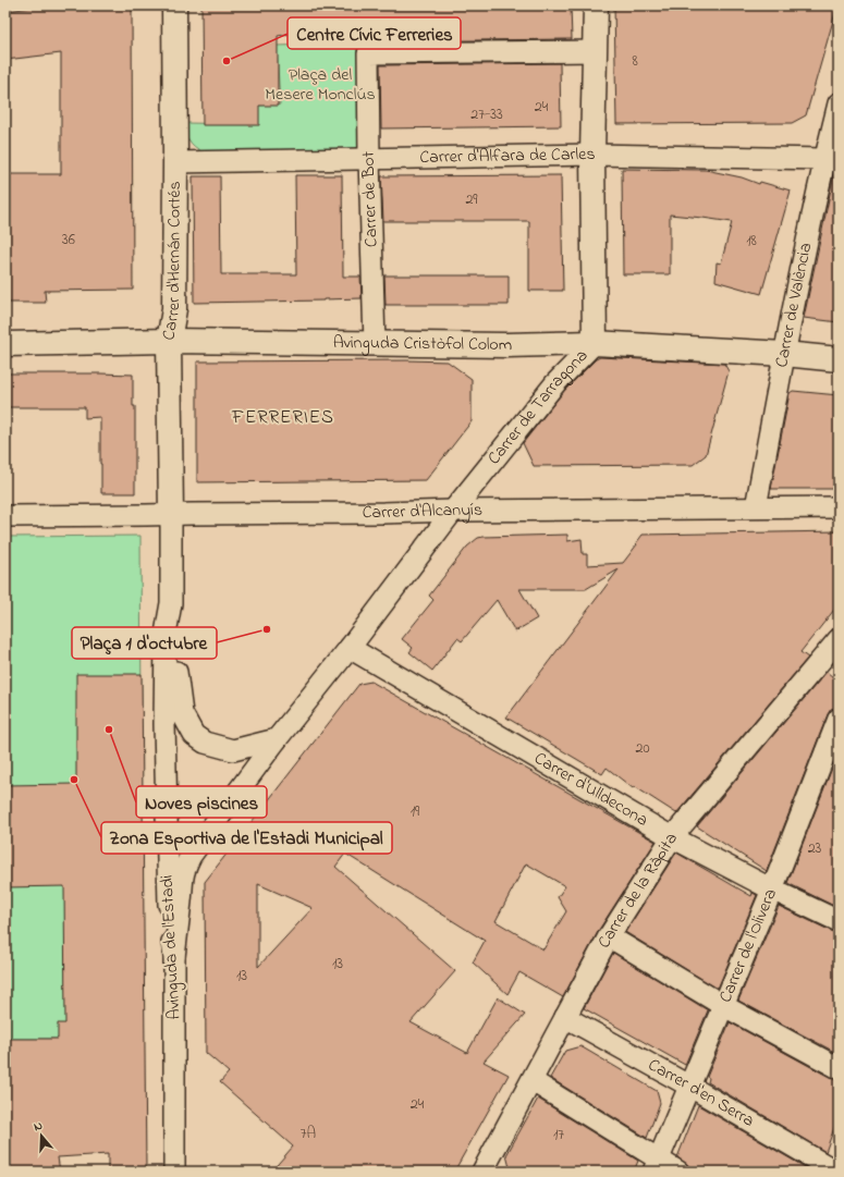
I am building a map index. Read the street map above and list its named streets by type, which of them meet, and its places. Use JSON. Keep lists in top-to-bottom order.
{
  "streets": {
    "street": [
      "Carrer d'Alfara de Carles",
      "Carrer de Bot",
      "Carrer d'Hernán Cortés",
      "Carrer de València",
      "Avinguda Cristòfol Colom",
      "Carrer de Tarragona",
      "Carrer d'Alcanyís",
      "Carrer d'Ulldecona",
      "Carrer de la Ràpita",
      "Carrer de l'Olivera",
      "Avinguda de l'Estadi",
      "Carrer d'en Serra"
    ]
  },
  "crossings": [
    ["Carrer d'Alfara de Carles", "Carrer de Bot"],
    ["Carrer d'Alfara de Carles", "Carrer d'Hernán Cortés"],
    ["Carrer d'Alfara de Carles", "Carrer de València"],
    ["Carrer d'Alfara de Carles", "Carrer de Tarragona"],
    ["Carrer de Bot", "Avinguda Cristòfol Colom"],
    ["Carrer de Bot", "Carrer de Tarragona"],
    ["Carrer d'Hernán Cortés", "Avinguda Cristòfol Colom"],
    ["Carrer d'Hernán Cortés", "Carrer d'Alcanyís"],
    ["Carrer d'Hernán Cortés", "Avinguda de l'Estadi"],
    ["Carrer de València", "Avinguda Cristòfol Colom"],
    ["Carrer de València", "Carrer d'Alcanyís"],
    ["Avinguda Cristòfol Colom", "Carrer de Tarragona"],
    ["Carrer de Tarragona", "Carrer d'Alcanyís"],
    ["Carrer de Tarragona", "Carrer d'Ulldecona"],
    ["Carrer de Tarragona", "Avinguda de l'Estadi"],
    ["Carrer d'Alcanyís", "Avinguda de l'Estadi"],
    ["Carrer d'Ulldecona", "Carrer de la Ràpita"],
    ["Carrer d'Ulldecona", "Carrer de l'Olivera"],
    ["Carrer de la Ràpita", "Carrer d'en Serra"],
    ["Carrer de l'Olivera", "Carrer d'en Serra"]
  ],
  "districts": ["FERRERIES"],
  "parks": ["Plaça del Mesere Monclús"],
  "places": [
    "Centre Cívic Ferreries",
    "Plaça 1 d'octubre",
    "Noves piscines",
    "Zona Esportiva de l'Estadi Municipal"
  ],
  "house_numbers": [
    "8",
    "24",
    "27-33",
    "29",
    "36",
    "18",
    "20",
    "19",
    "23",
    "13",
    "13",
    "24",
    "7A",
    "17"
  ],
  "north": "top"
}
